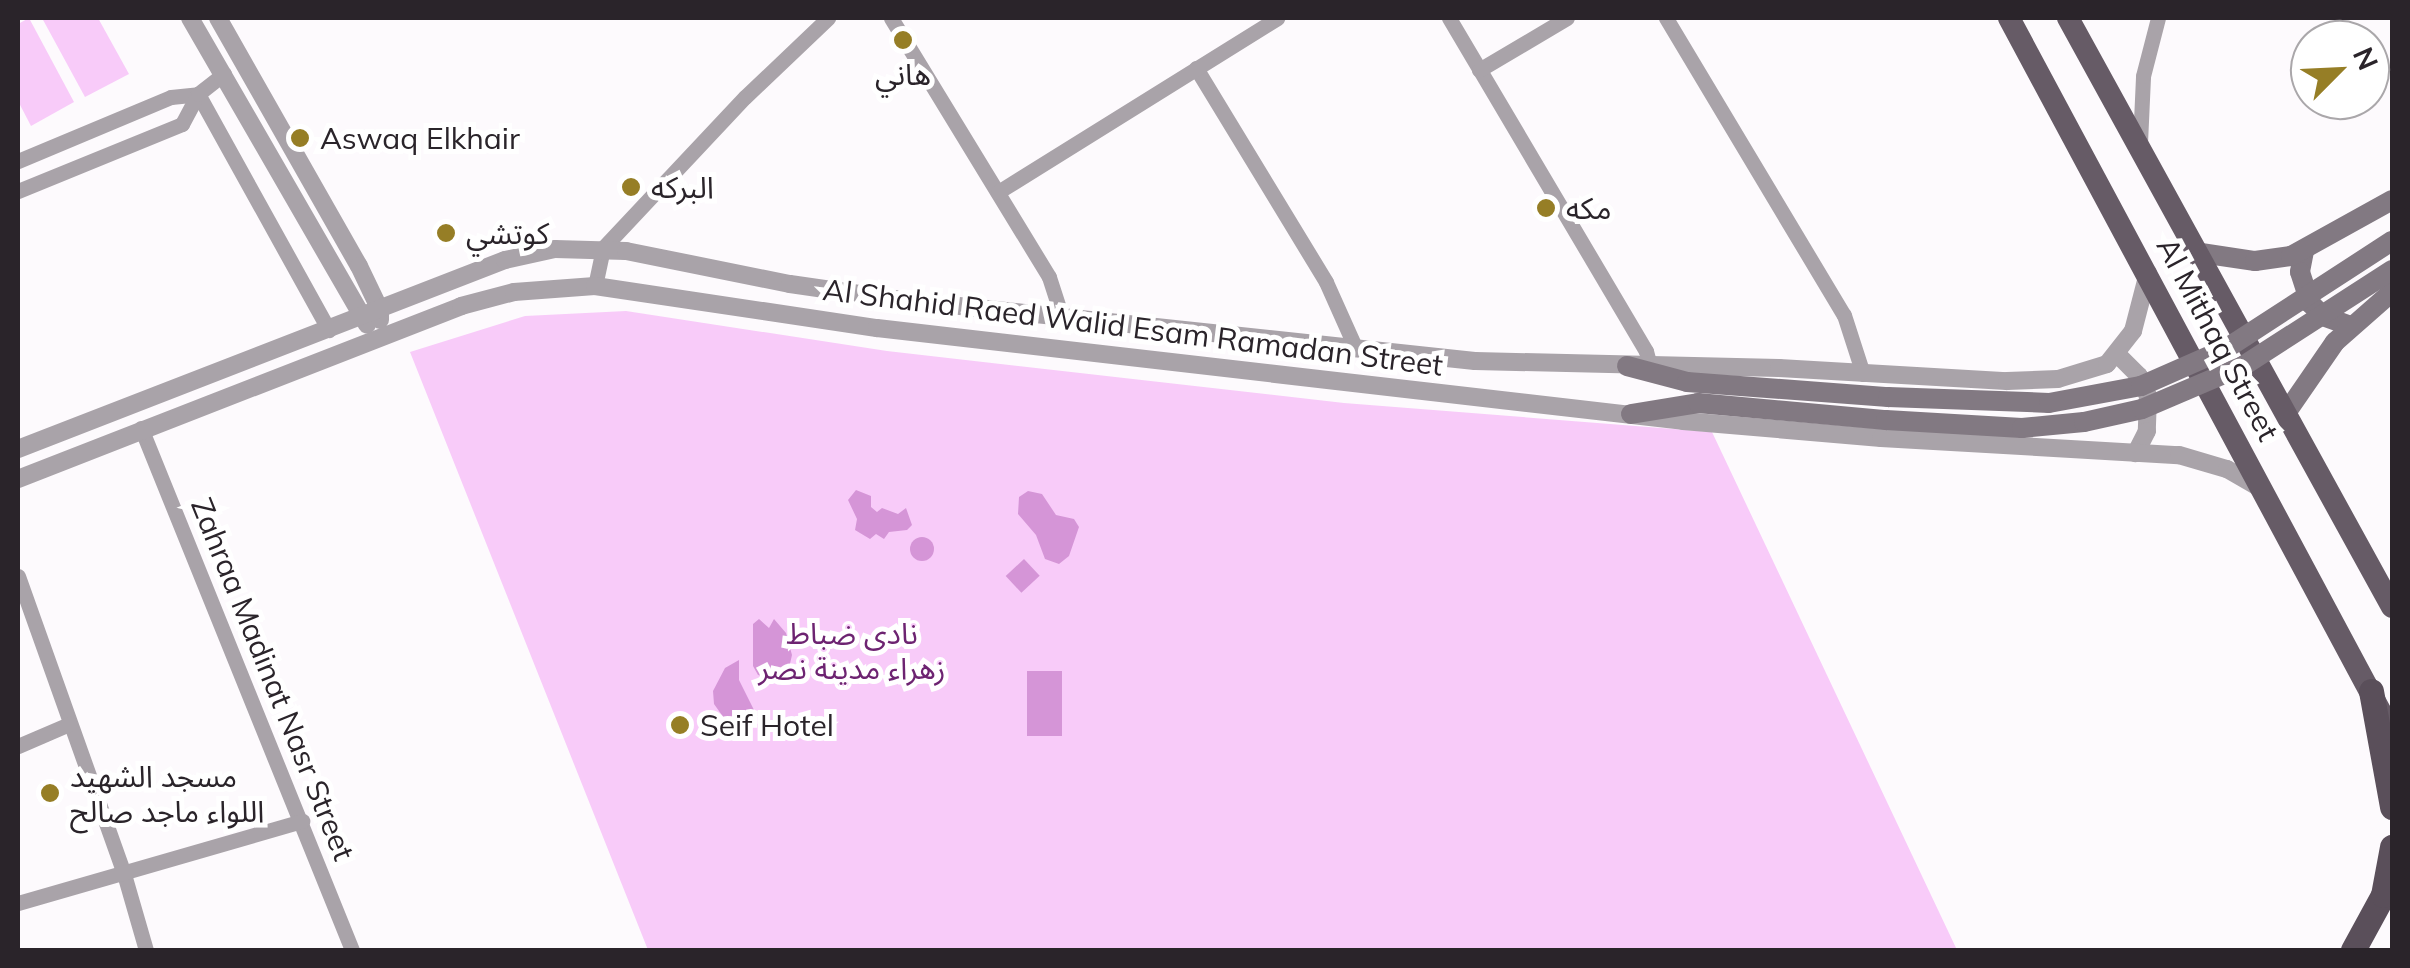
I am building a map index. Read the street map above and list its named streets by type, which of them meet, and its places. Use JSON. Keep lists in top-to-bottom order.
{
  "streets": {
    "main road": ["Al Mithaq Street"],
    "street": ["Al Shahid Raed Walid Esam Ramadan Street", "Zahraa Madinat Nasr Street"]
  },
  "crossings": [
    ["Al Shahid Raed Walid Esam Ramadan Street", "Al Mithaq Street"],
    ["Al Shahid Raed Walid Esam Ramadan Street", "Zahraa Madinat Nasr Street"]
  ],
  "parks": ["نادى ضباط زهراء مدينة نصر"],
  "places": [
    "هاني",
    "Aswaq Elkhair",
    "البركه",
    "مكه",
    "كوتشي",
    "Seif Hotel",
    "مسجد الشهيد اللواء ماجد صالح"
  ],
  "north": "top right"
}
